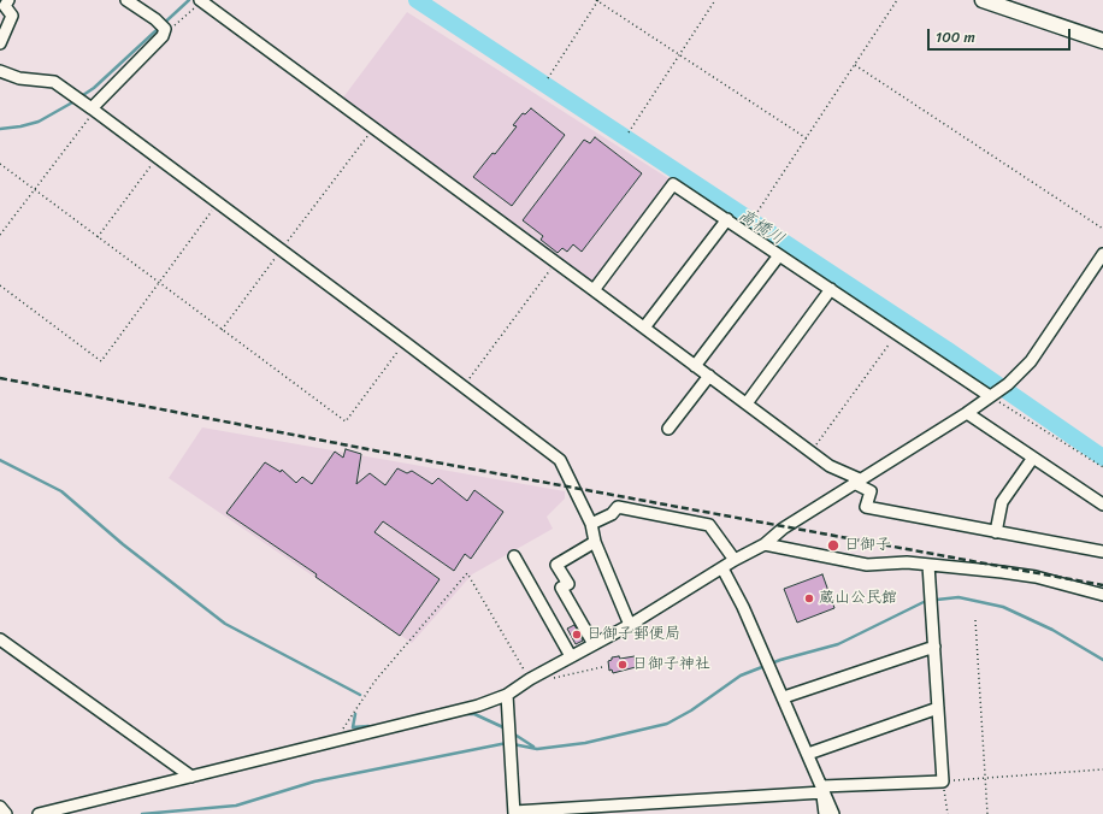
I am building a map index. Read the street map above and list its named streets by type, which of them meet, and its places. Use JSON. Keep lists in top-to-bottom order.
{
  "water": ["高橋川"],
  "places": [
    "日御子",
    "蔵山公民館",
    "日御子郵便局",
    "日御子神社"
  ],
  "scale_bar": "100 m"
}
